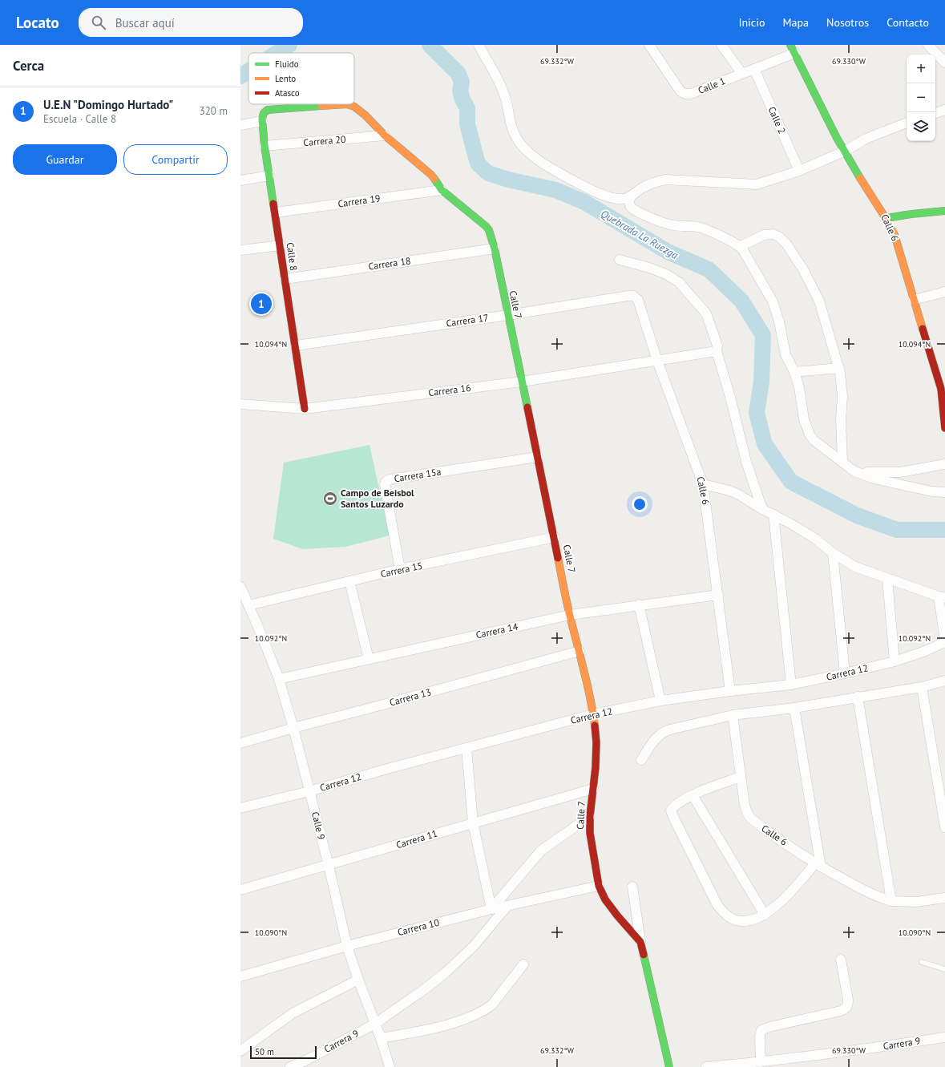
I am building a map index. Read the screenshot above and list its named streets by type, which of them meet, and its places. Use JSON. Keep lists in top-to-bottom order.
{
  "streets": {
    "street": [
      "Calle 1",
      "Calle 2",
      "Carrera 20",
      "Carrera 19",
      "Calle 6",
      "Calle 8",
      "Carrera 18",
      "Calle 7",
      "Carrera 17",
      "Carrera 16",
      "Carrera 15a",
      "Carrera 15",
      "Carrera 14",
      "Carrera 12",
      "Carrera 13",
      "Calle 9",
      "Carrera 11",
      "Carrera 10",
      "Carrera 9"
    ]
  },
  "crossings": [
    ["Calle 1", "Calle 2"],
    ["Calle 1", "Calle 6"],
    ["Carrera 20", "Calle 8"],
    ["Carrera 20", "Calle 7"],
    ["Carrera 19", "Calle 8"],
    ["Carrera 19", "Calle 7"],
    ["Calle 6", "Carrera 17"],
    ["Calle 6", "Carrera 16"],
    ["Calle 6", "Carrera 14"],
    ["Calle 6", "Carrera 12"],
    ["Calle 8", "Carrera 18"],
    ["Calle 8", "Calle 7"],
    ["Calle 8", "Carrera 17"],
    ["Calle 8", "Carrera 16"],
    ["Carrera 18", "Calle 7"],
    ["Calle 7", "Carrera 17"],
    ["Calle 7", "Carrera 16"],
    ["Calle 7", "Carrera 15a"],
    ["Calle 7", "Carrera 15"],
    ["Calle 7", "Carrera 14"],
    ["Calle 7", "Carrera 12"],
    ["Calle 7", "Carrera 13"],
    ["Calle 7", "Carrera 11"],
    ["Calle 7", "Carrera 10"],
    ["Carrera 15a", "Carrera 15"],
    ["Carrera 15", "Calle 9"],
    ["Carrera 14", "Calle 9"],
    ["Carrera 12", "Calle 9"],
    ["Carrera 13", "Calle 9"],
    ["Calle 9", "Carrera 11"],
    ["Calle 9", "Carrera 10"],
    ["Calle 9", "Carrera 9"],
    ["Carrera 10", "Carrera 9"]
  ],
  "water": ["Quebrada La Ruezga"],
  "places": {
    "sports": ["Campo de Beisbol Santos Luzardo"]
  },
  "legend": ["Fluido", "Lento", "Atasco"],
  "scale_bar": "50 m",
  "page": {
    "header": "Locato",
    "search": "Buscar aquí",
    "nav": [
      "Inicio",
      "Mapa",
      "Nosotros",
      "Contacto"
    ],
    "heading": "Cerca",
    "map_buttons": ["+", "−"],
    "list": [
      {
        "mark": "1",
        "name": "U.E.N \"Domingo Hurtado\"",
        "note": "Escuela · Calle 8",
        "value": "320 m"
      }
    ],
    "buttons": ["Guardar", "Compartir"],
    "pins": "1",
    "scale": "50 m"
  },
  "coordinates": [
    "69.332°W",
    "69.330°W",
    "10.094°N",
    "10.092°N",
    "10.090°N"
  ]
}
